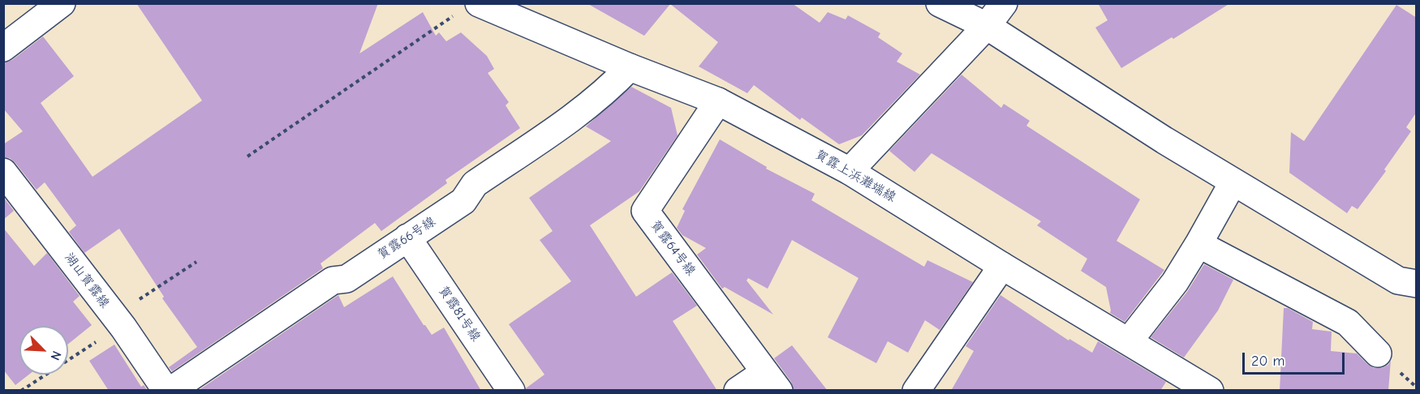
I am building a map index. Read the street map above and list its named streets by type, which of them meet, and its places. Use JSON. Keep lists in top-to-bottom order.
{
  "streets": {
    "street": [
      "賀露上浜灘端線",
      "賀露66号線",
      "賀露64号線",
      "湖山賀露線",
      "賀露81号線"
    ]
  },
  "crossings": [
    ["賀露上浜灘端線", "賀露66号線"],
    ["賀露上浜灘端線", "賀露64号線"],
    ["賀露66号線", "湖山賀露線"],
    ["賀露66号線", "賀露81号線"]
  ],
  "scale_bar": "20 m",
  "north": "bottom right"
}
